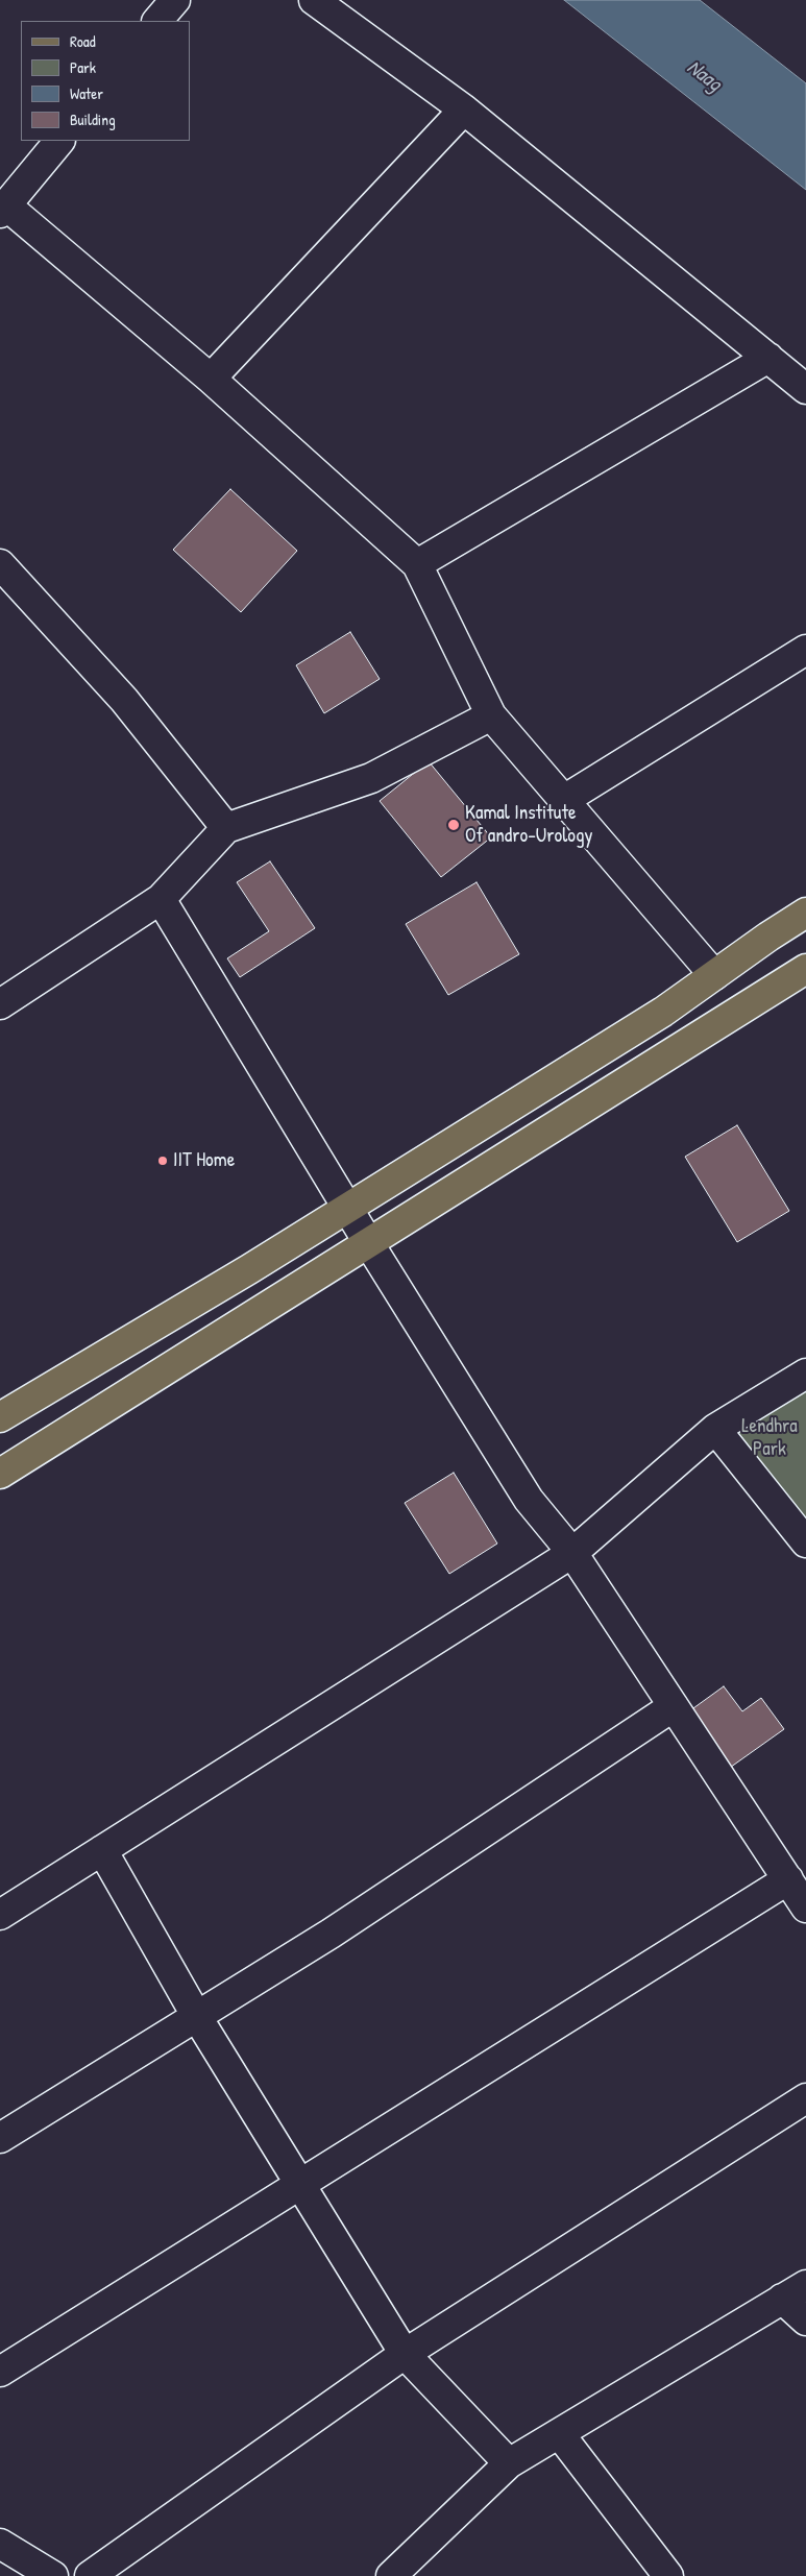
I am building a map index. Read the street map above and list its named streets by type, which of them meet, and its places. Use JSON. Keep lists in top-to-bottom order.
{
  "water": ["Naag"],
  "parks": ["Lendhra Park"],
  "places": ["Kamal Institute Of andro-Urology", "IIT Home"],
  "legend": [
    "Road",
    "Park",
    "Water",
    "Building"
  ]
}
